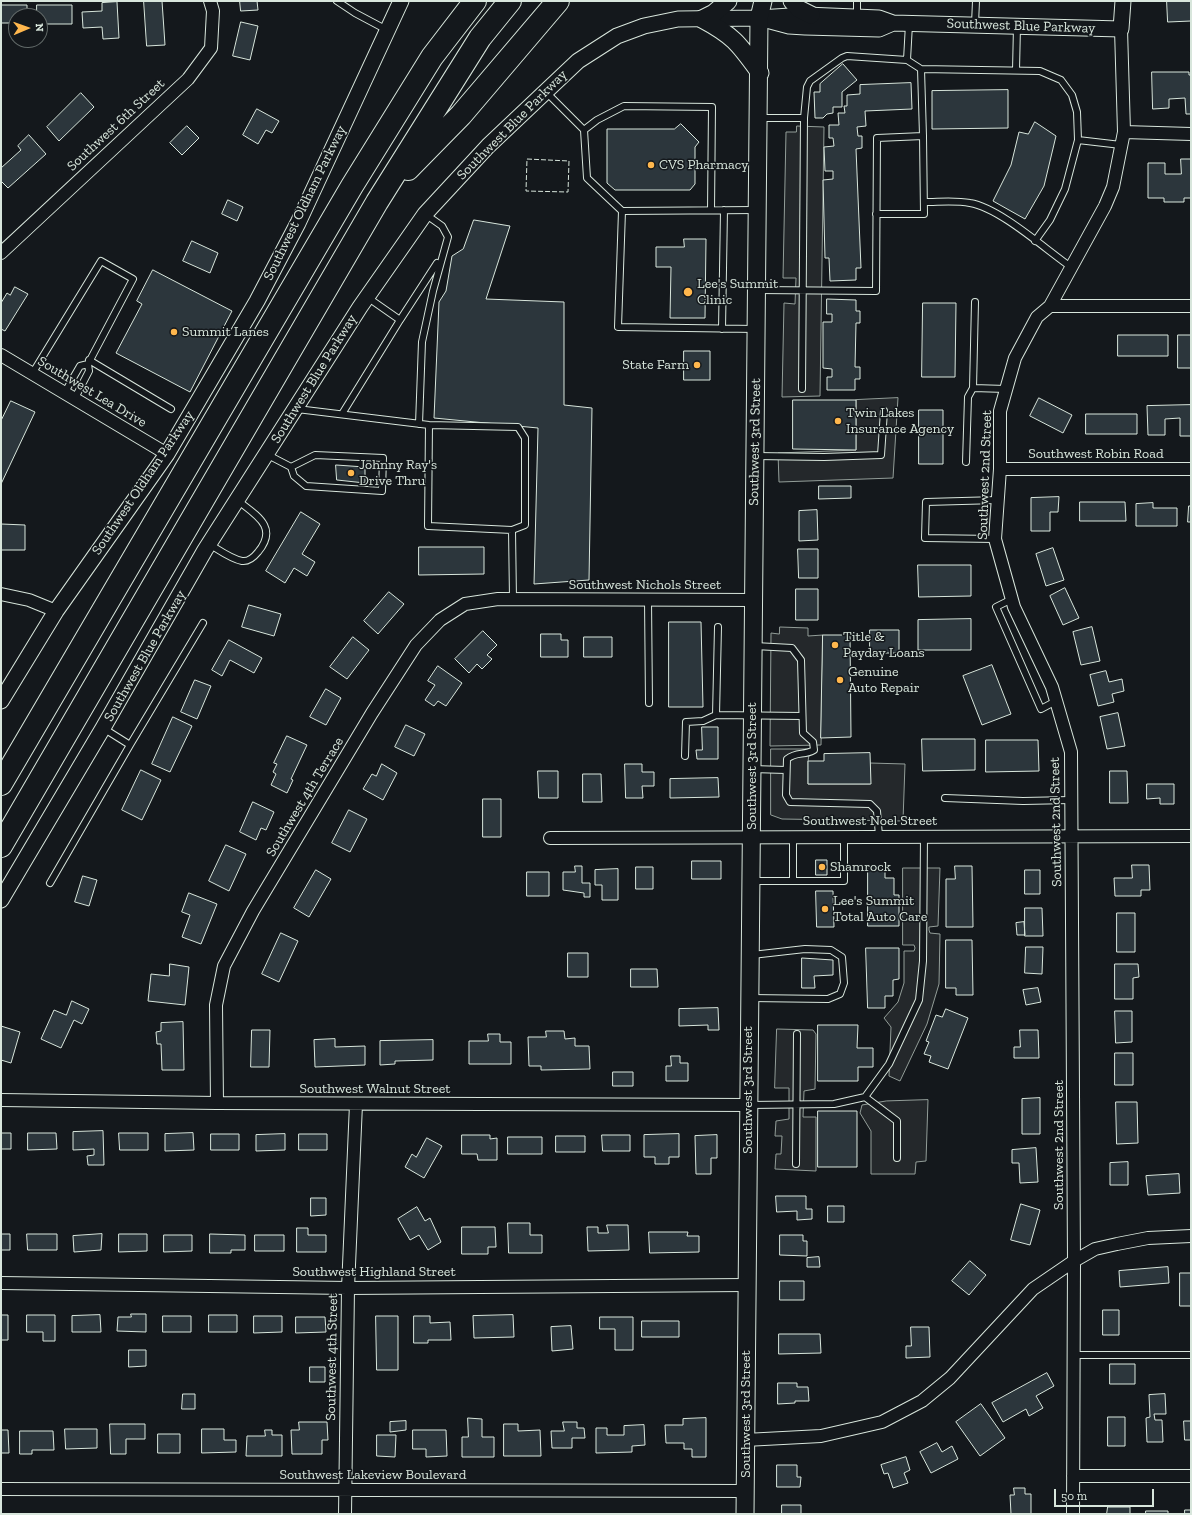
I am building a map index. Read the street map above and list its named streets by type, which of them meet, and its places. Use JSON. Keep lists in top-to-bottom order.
{
  "streets": {
    "main road": ["Southwest 3rd Street"],
    "street": [
      "Southwest Blue Parkway",
      "Southwest 6th Street",
      "Southwest Oldham Parkway",
      "Southwest Lea Drive",
      "Southwest Robin Road",
      "Southwest 2nd Street",
      "Southwest Nichols Street",
      "Southwest 4th Terrace",
      "Southwest Noel Street",
      "Southwest Walnut Street",
      "Southwest Highland Street",
      "Southwest 4th Street",
      "Southwest Lakeview Boulevard"
    ]
  },
  "crossings": [
    ["Southwest Blue Parkway", "Southwest 3rd Street"],
    ["Southwest Blue Parkway", "Southwest 2nd Street"],
    ["Southwest Oldham Parkway", "Southwest Lea Drive"],
    ["Southwest 3rd Street", "Southwest Nichols Street"],
    ["Southwest 3rd Street", "Southwest Noel Street"],
    ["Southwest 3rd Street", "Southwest Walnut Street"],
    ["Southwest 3rd Street", "Southwest Highland Street"],
    ["Southwest 3rd Street", "Southwest Lakeview Boulevard"],
    ["Southwest Robin Road", "Southwest 2nd Street"],
    ["Southwest 2nd Street", "Southwest Noel Street"],
    ["Southwest Nichols Street", "Southwest 4th Terrace"],
    ["Southwest 4th Terrace", "Southwest Walnut Street"],
    ["Southwest Walnut Street", "Southwest 4th Street"],
    ["Southwest Highland Street", "Southwest 4th Street"],
    ["Southwest 4th Street", "Southwest Lakeview Boulevard"]
  ],
  "places": [
    "CVS Pharmacy",
    "Lee's Summit Clinic",
    "Summit Lanes",
    "State Farm",
    "Twin Lakes Insurance Agency",
    "Johnny Ray's Drive Thru",
    "Title & Payday Loans",
    "Genuine Auto Repair",
    "Shamrock",
    "Lee's Summit Total Auto Care"
  ],
  "scale_bar": "50 m",
  "north": "right"
}
